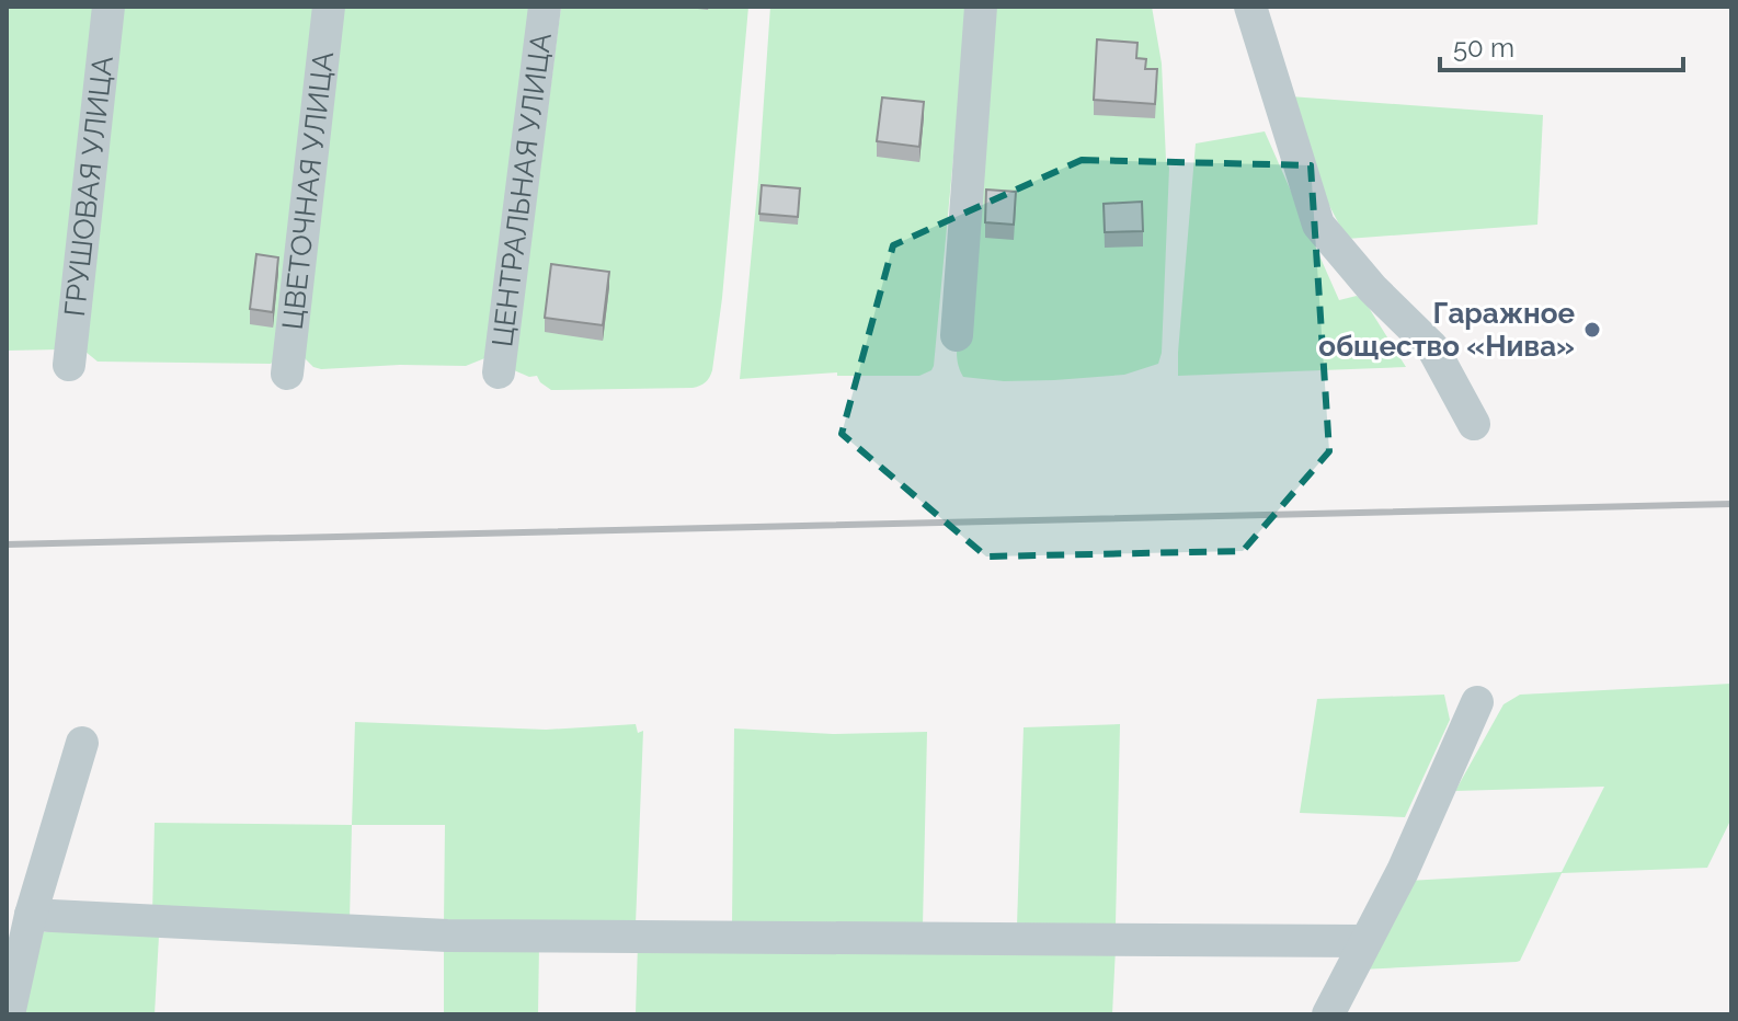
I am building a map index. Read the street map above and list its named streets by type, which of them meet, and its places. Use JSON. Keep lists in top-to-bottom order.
{
  "streets": {
    "street": ["ГРУШОВАЯ УЛИЦА", "ЦЕНТРАЛЬНАЯ УЛИЦА", "ЦВЕТОЧНАЯ УЛИЦА"]
  },
  "places": ["Гаражное общество «Нива»"],
  "scale_bar": "50 m"
}
